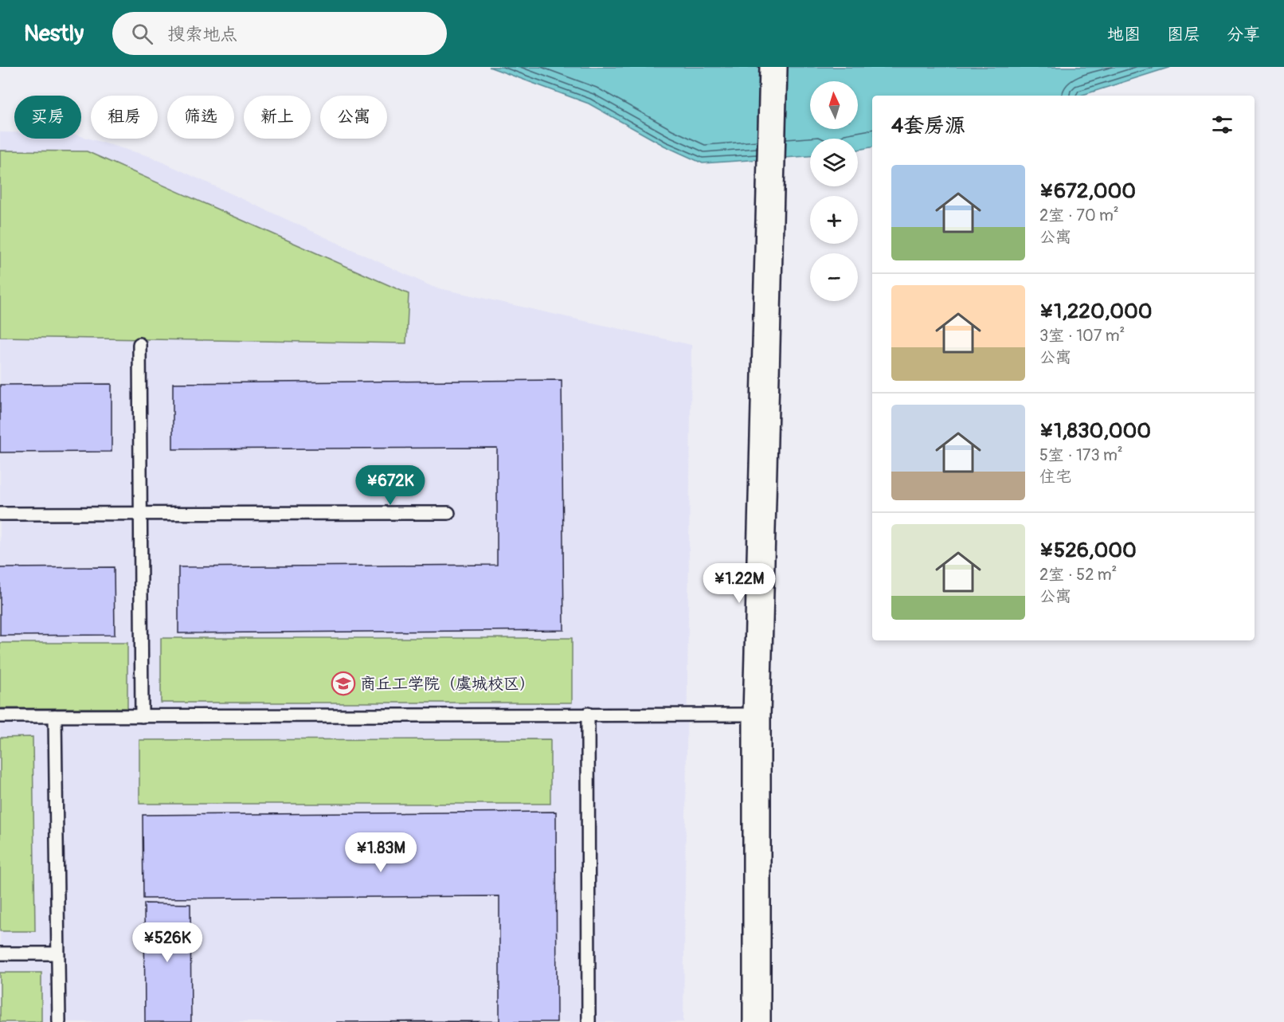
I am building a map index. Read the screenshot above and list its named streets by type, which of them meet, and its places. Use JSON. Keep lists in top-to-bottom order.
{
  "places": {
    "school or university": ["商丘工学院（虞城校区）"]
  },
  "north": "top",
  "page": {
    "header": "Nestly",
    "search": "搜索地点",
    "nav": ["地图", "图层", "分享"],
    "map_buttons": ["+", "−"],
    "chip": [
      "买房",
      "租房",
      "筛选",
      "新上",
      "公寓"
    ],
    "heading": "4套房源",
    "list": [
      {
        "name": "¥672,000",
        "note": "2室 · 70 m² · 公寓"
      },
      {
        "name": "¥1,220,000",
        "note": "3室 · 107 m² · 公寓"
      },
      {
        "name": "¥1,830,000",
        "note": "5室 · 173 m² · 住宅"
      },
      {
        "name": "¥526,000",
        "note": "2室 · 52 m² · 公寓"
      }
    ],
    "price": [
      "¥672K",
      "¥1.22M",
      "¥1.83M",
      "¥526K"
    ]
  }
}
